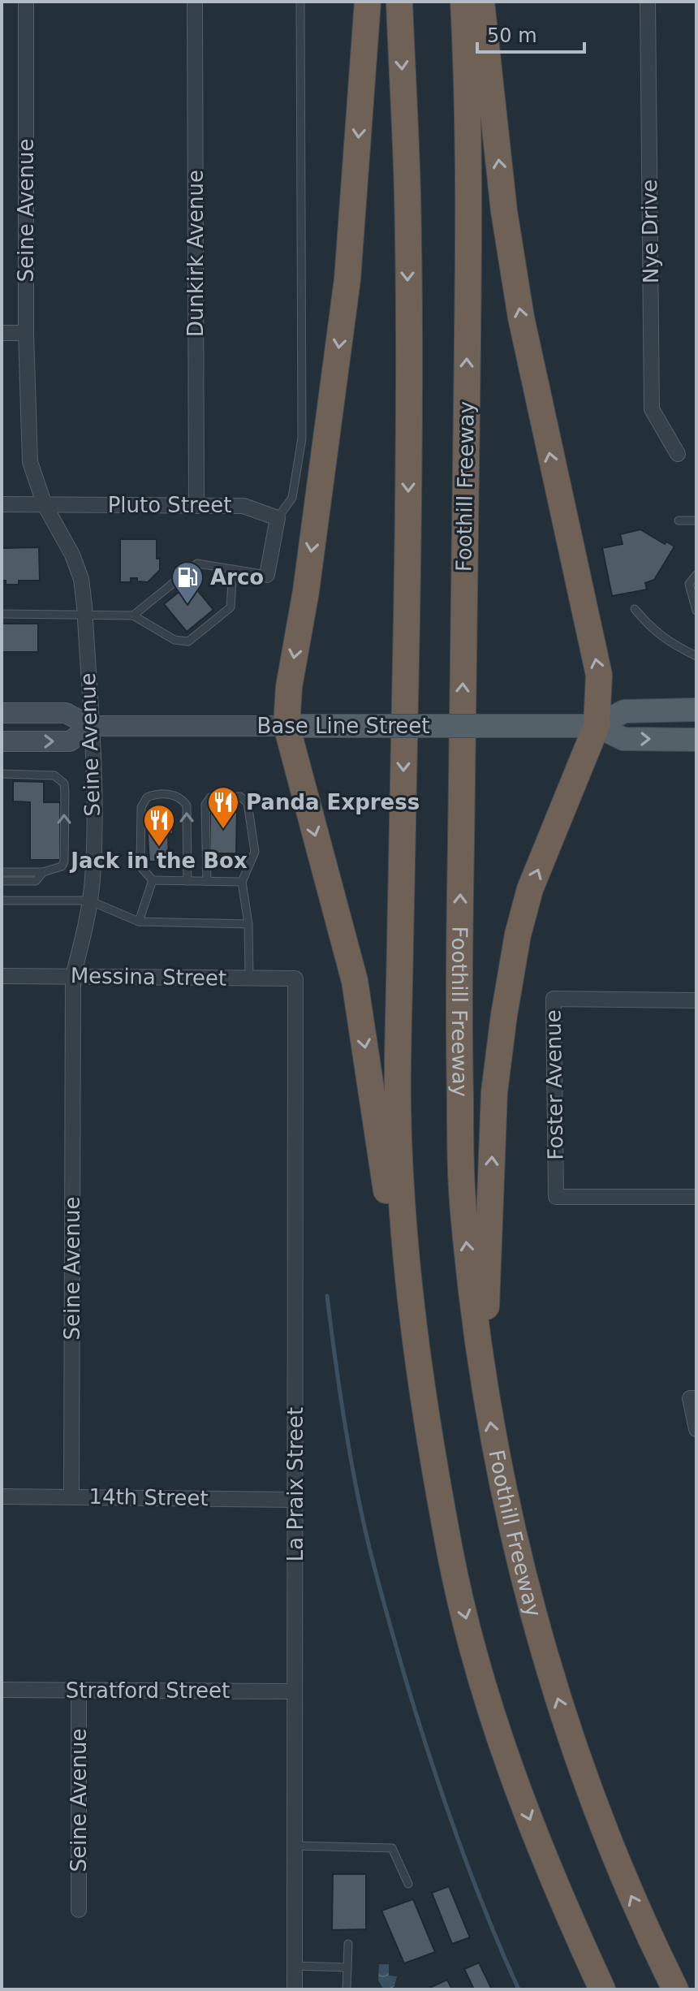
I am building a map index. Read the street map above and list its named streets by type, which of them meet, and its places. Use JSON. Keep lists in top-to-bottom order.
{
  "streets": {
    "highway": ["Foothill Freeway"],
    "main road": ["Base Line Street"],
    "street": [
      "Seine Avenue",
      "Nye Drive",
      "Dunkirk Avenue",
      "Pluto Street",
      "Messina Street",
      "Foster Avenue",
      "La Praix Street",
      "14th Street",
      "Stratford Street"
    ]
  },
  "crossings": [
    ["Seine Avenue", "Pluto Street"],
    ["Seine Avenue", "Base Line Street"],
    ["Seine Avenue", "Messina Street"],
    ["Seine Avenue", "14th Street"],
    ["Seine Avenue", "Stratford Street"],
    ["Dunkirk Avenue", "Pluto Street"],
    ["Messina Street", "La Praix Street"],
    ["La Praix Street", "14th Street"],
    ["La Praix Street", "Stratford Street"]
  ],
  "places": {
    "fuel station": ["Arco"],
    "restaurant": ["Panda Express", "Jack in the Box"]
  },
  "scale_bar": "50 m"
}
